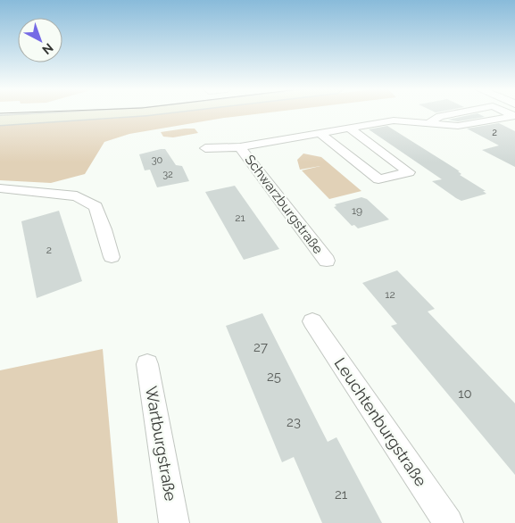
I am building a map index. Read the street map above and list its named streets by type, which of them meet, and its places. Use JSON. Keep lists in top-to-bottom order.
{
  "streets": {
    "street": ["Schwarzburgstraße", "Leuchtenburgstraße", "Wartburgstraße"]
  },
  "house_numbers": [
    "2",
    "30",
    "32",
    "19",
    "21",
    "2",
    "12",
    "27",
    "25",
    "10",
    "23",
    "21"
  ],
  "north": "bottom right"
}
